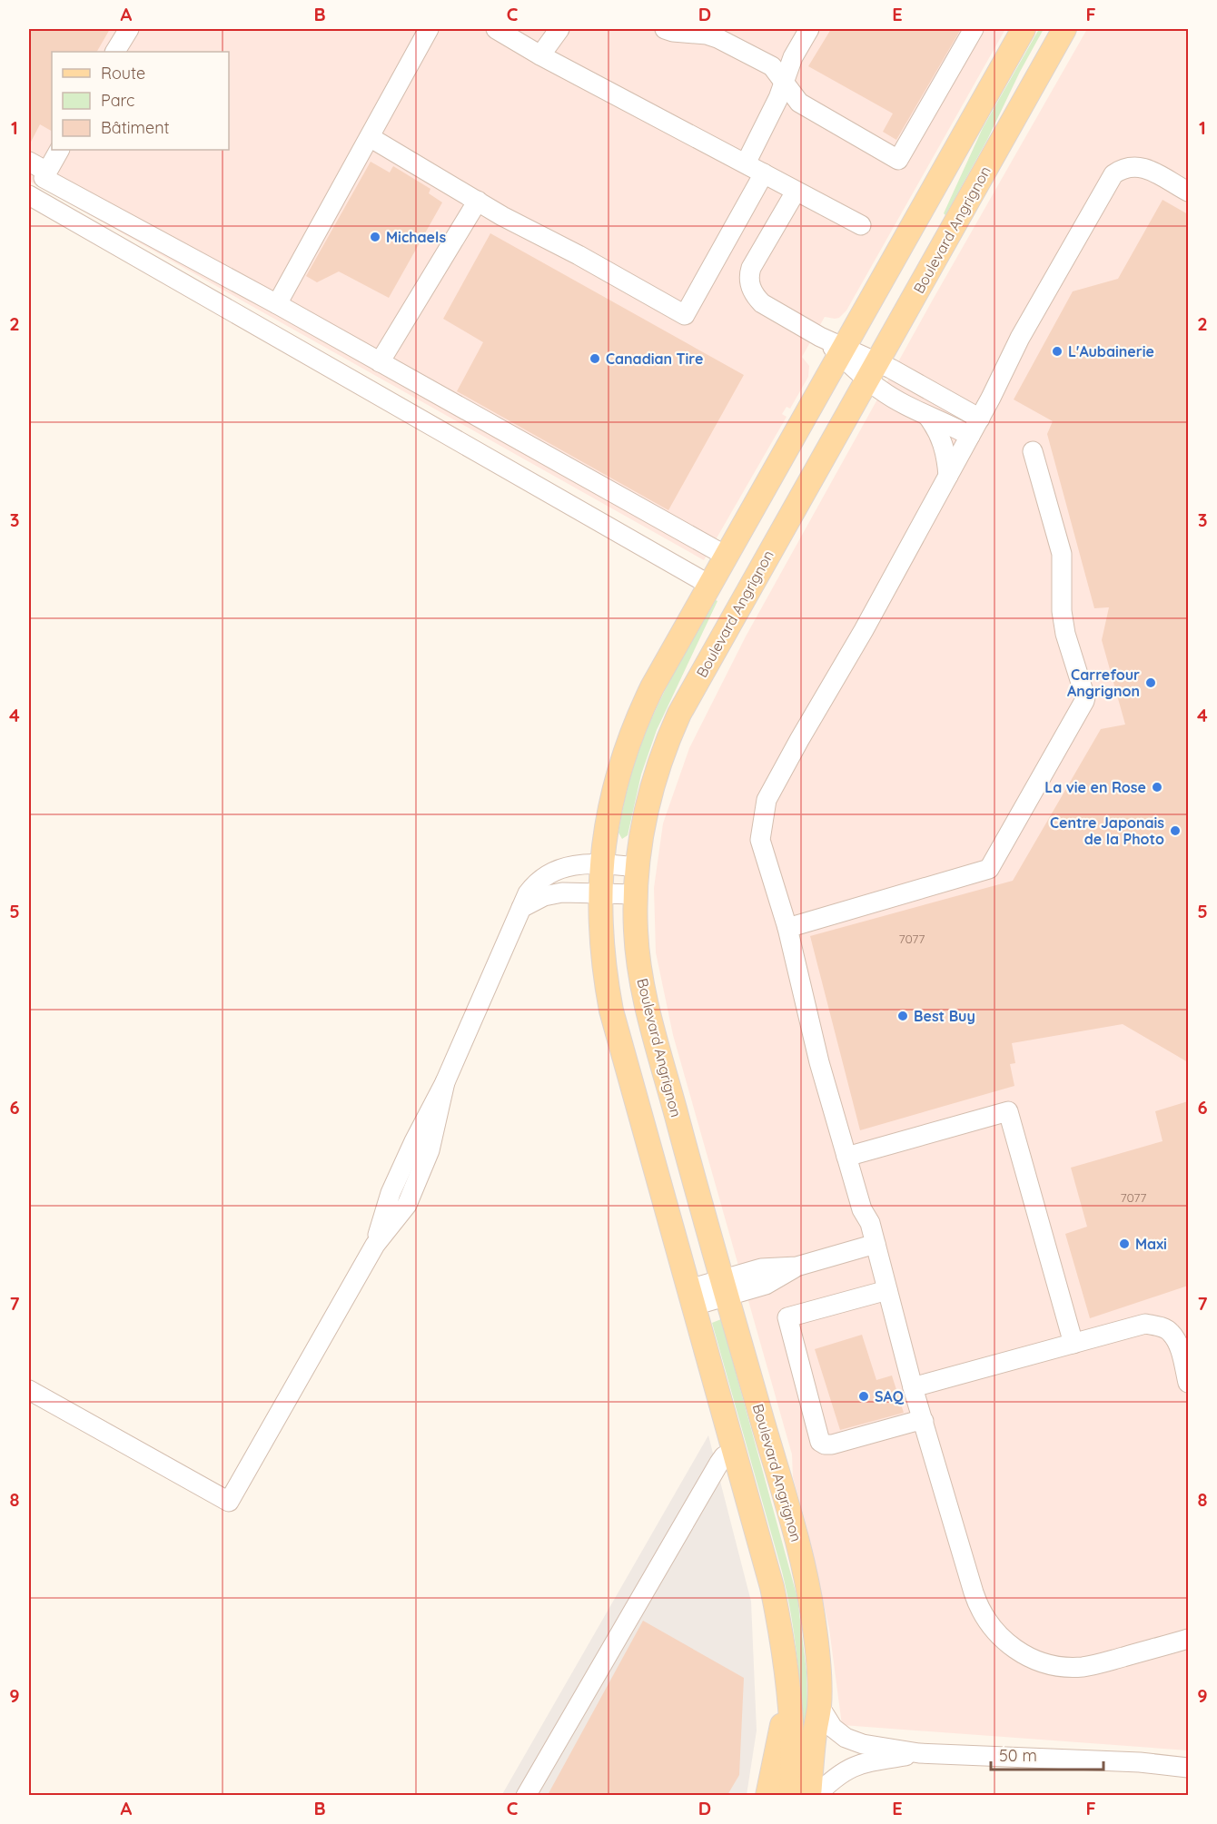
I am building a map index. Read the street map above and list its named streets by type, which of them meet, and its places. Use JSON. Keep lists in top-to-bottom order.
{
  "streets": {
    "main road": ["Boulevard Angrignon"]
  },
  "places": [
    "Michaels",
    "L'Aubainerie",
    "Canadian Tire",
    "Carrefour Angrignon",
    "La vie en Rose",
    "Centre Japonais de la Photo",
    "Best Buy",
    "Maxi",
    "SAQ"
  ],
  "house_numbers": ["7077", "7077"],
  "legend": ["Route", "Parc", "Bâtiment"],
  "scale_bar": "50 m",
  "grid": {
    "columns": [
      "A",
      "B",
      "C",
      "D",
      "E",
      "F"
    ],
    "rows": [
      "1",
      "2",
      "3",
      "4",
      "5",
      "6",
      "7",
      "8",
      "9"
    ]
  }
}
